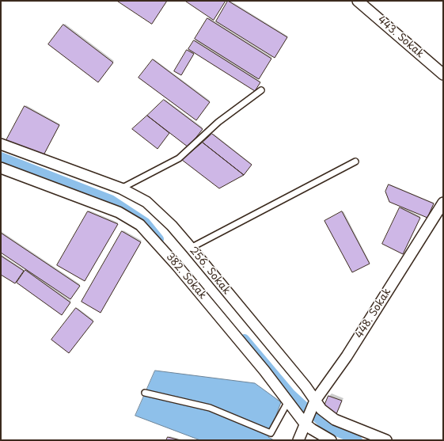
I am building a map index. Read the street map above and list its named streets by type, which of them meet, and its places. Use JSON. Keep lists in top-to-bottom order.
{
  "streets": {
    "street": [
      "443. Sokak",
      "256. Sokak",
      "382. Sokak",
      "448. Sokak"
    ]
  },
  "crossings": [
    ["256. Sokak", "448. Sokak"],
    ["382. Sokak", "448. Sokak"]
  ]
}
